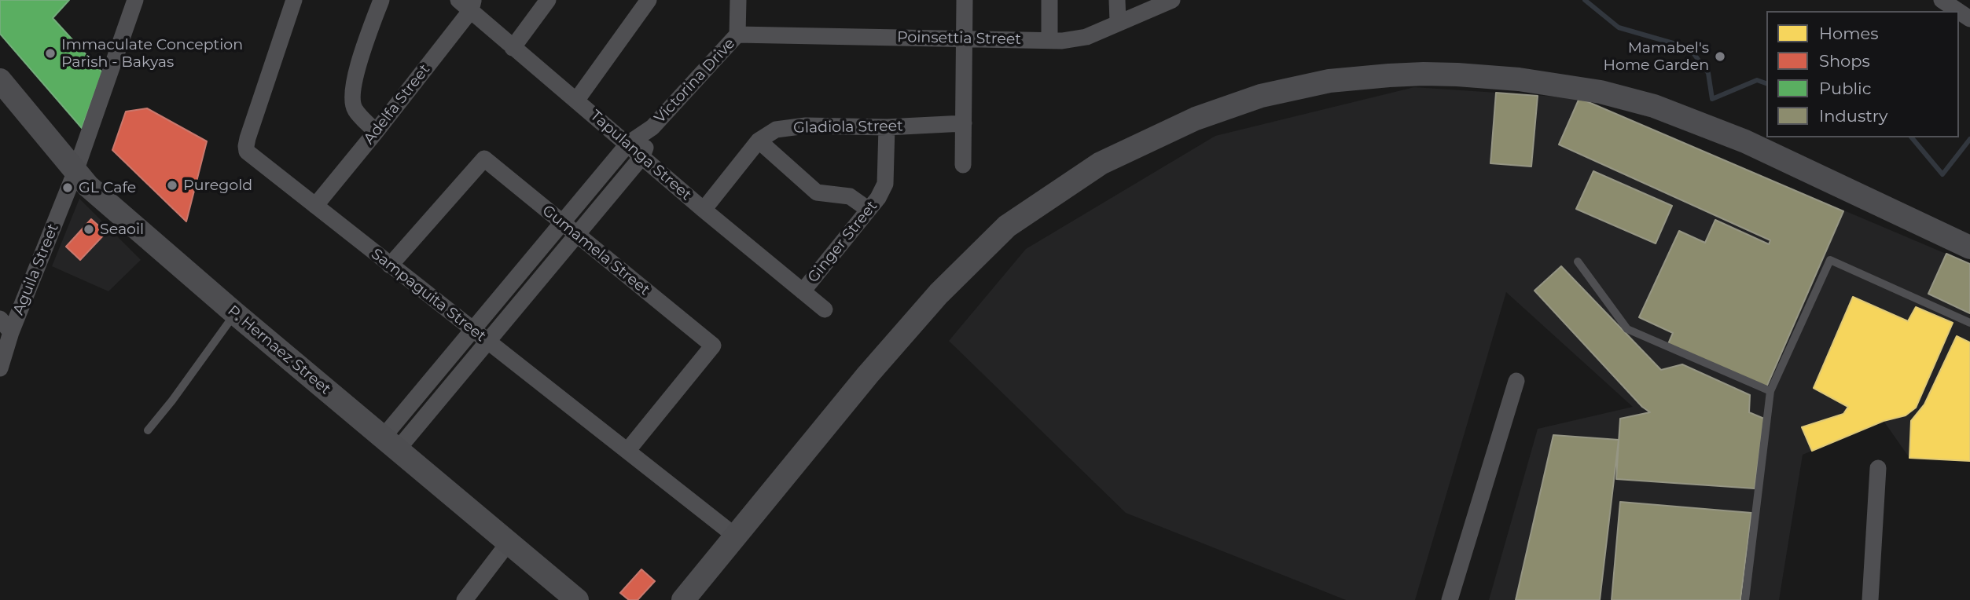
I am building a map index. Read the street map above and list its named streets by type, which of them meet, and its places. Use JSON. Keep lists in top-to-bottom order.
{
  "streets": {
    "street": [
      "Poinsettia Street",
      "Victorina Drive",
      "Adelfa Street",
      "Gladiola Street",
      "Tapulanga Street",
      "Ginger Street",
      "Gumamela Street",
      "Aguila Street",
      "Sampaguita Street",
      "P. Hernaez Street"
    ]
  },
  "crossings": [
    ["Poinsettia Street", "Victorina Drive"],
    ["Victorina Drive", "Tapulanga Street"],
    ["Victorina Drive", "Gumamela Street"],
    ["Victorina Drive", "Sampaguita Street"],
    ["Victorina Drive", "P. Hernaez Street"],
    ["Adelfa Street", "Tapulanga Street"],
    ["Adelfa Street", "Sampaguita Street"],
    ["Gladiola Street", "Tapulanga Street"],
    ["Gladiola Street", "Ginger Street"],
    ["Tapulanga Street", "Ginger Street"],
    ["Gumamela Street", "Sampaguita Street"],
    ["Aguila Street", "P. Hernaez Street"]
  ],
  "places": [
    "Immaculate Conception Parish - Bakyas",
    "Mamabel's Home Garden",
    "Puregold",
    "GL Cafe",
    "Seaoil"
  ],
  "legend": [
    "Homes",
    "Shops",
    "Public",
    "Industry"
  ]
}
